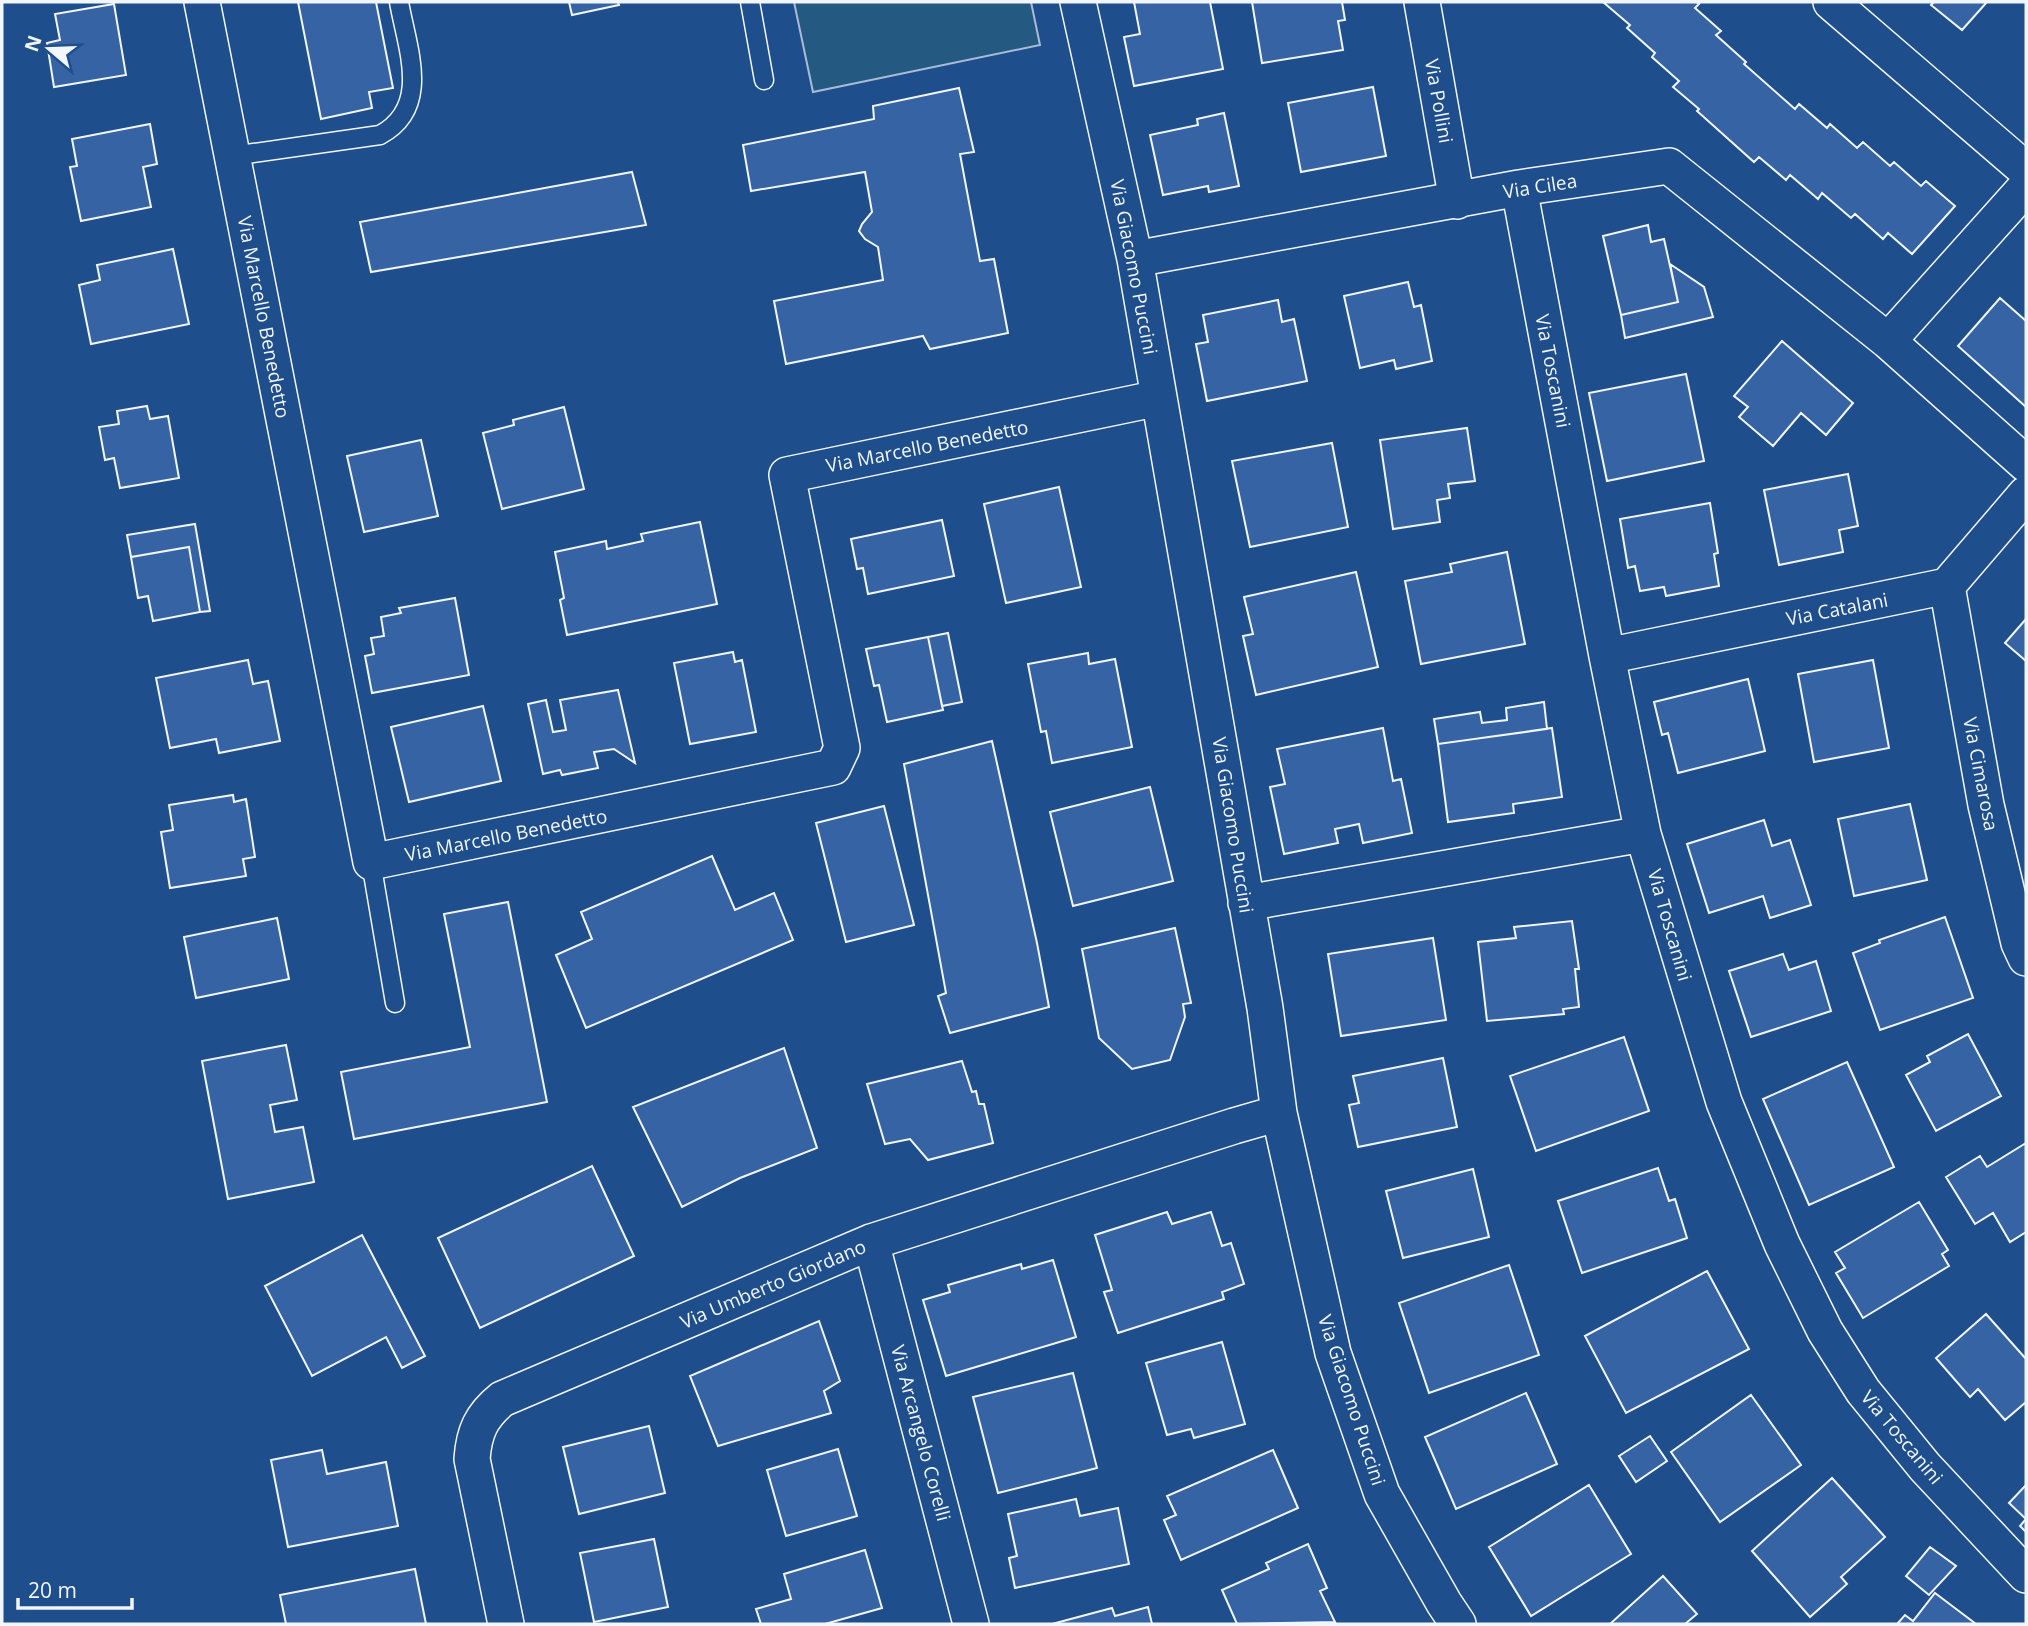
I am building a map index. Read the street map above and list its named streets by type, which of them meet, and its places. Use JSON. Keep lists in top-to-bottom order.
{
  "streets": {
    "street": [
      "Via Pollini",
      "Via Cilea",
      "Via Giacomo Puccini",
      "Via Marcello Benedetto",
      "Via Toscanini",
      "Via Catalani",
      "Via Cimarosa",
      "Via Umberto Giordano",
      "Via Arcangelo Corelli"
    ]
  },
  "crossings": [
    ["Via Pollini", "Via Cilea"],
    ["Via Cilea", "Via Giacomo Puccini"],
    ["Via Cilea", "Via Toscanini"],
    ["Via Giacomo Puccini", "Via Marcello Benedetto"],
    ["Via Giacomo Puccini", "Via Umberto Giordano"],
    ["Via Toscanini", "Via Catalani"],
    ["Via Catalani", "Via Cimarosa"],
    ["Via Umberto Giordano", "Via Arcangelo Corelli"]
  ],
  "scale_bar": "20 m",
  "north": "left"
}
